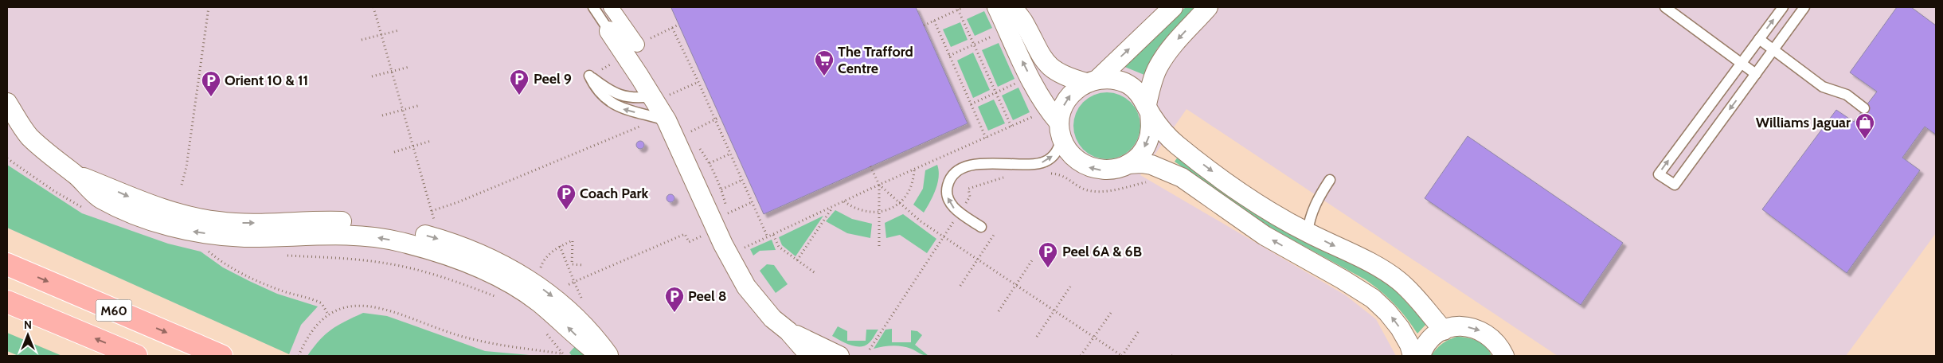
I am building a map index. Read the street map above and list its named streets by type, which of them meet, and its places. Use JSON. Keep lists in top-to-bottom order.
{
  "streets": {
    "highway": ["M60"]
  },
  "places": {
    "supermarket": ["The Trafford Centre"],
    "parking": [
      "Peel 9",
      "Orient 10 & 11",
      "Coach Park",
      "Peel 6A & 6B",
      "Peel 8"
    ],
    "shop": ["Williams Jaguar"]
  },
  "north": "top"
}
